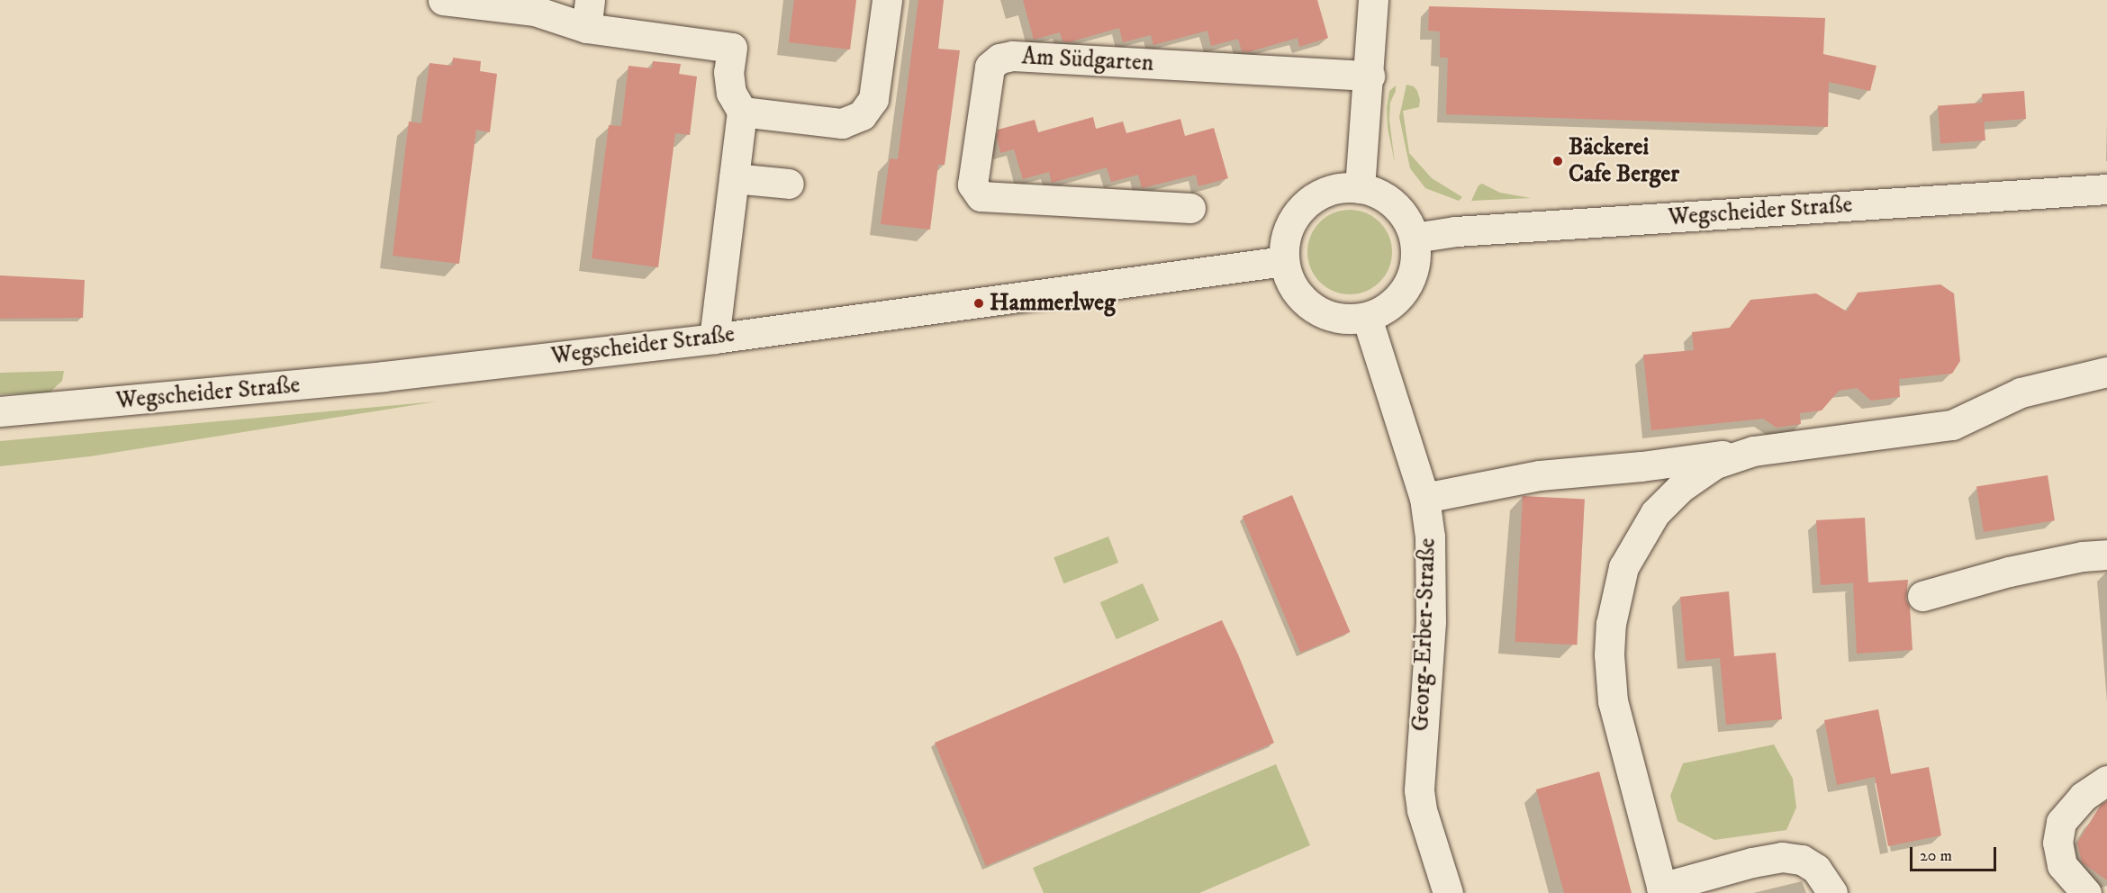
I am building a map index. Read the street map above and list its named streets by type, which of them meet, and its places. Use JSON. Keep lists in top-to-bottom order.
{
  "streets": {
    "street": ["Am Südgarten", "Wegscheider Straße", "Georg-Erber-Straße"]
  },
  "crossings": [
    ["Wegscheider Straße", "Georg-Erber-Straße"]
  ],
  "places": ["Bäckerei Cafe Berger", "Hammerlweg"],
  "scale_bar": "20 m"
}
